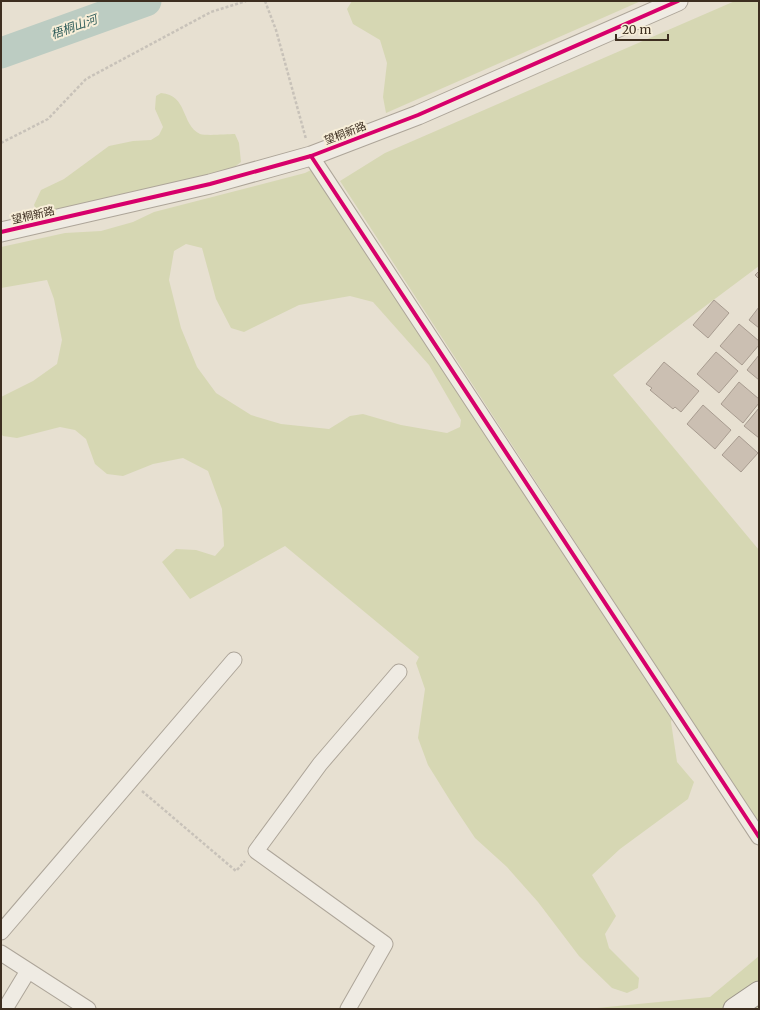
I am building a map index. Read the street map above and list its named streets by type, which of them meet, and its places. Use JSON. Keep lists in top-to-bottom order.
{
  "streets": {
    "street": ["望桐新路"]
  },
  "water": ["梧桐山河"],
  "scale_bar": "20 m"
}
